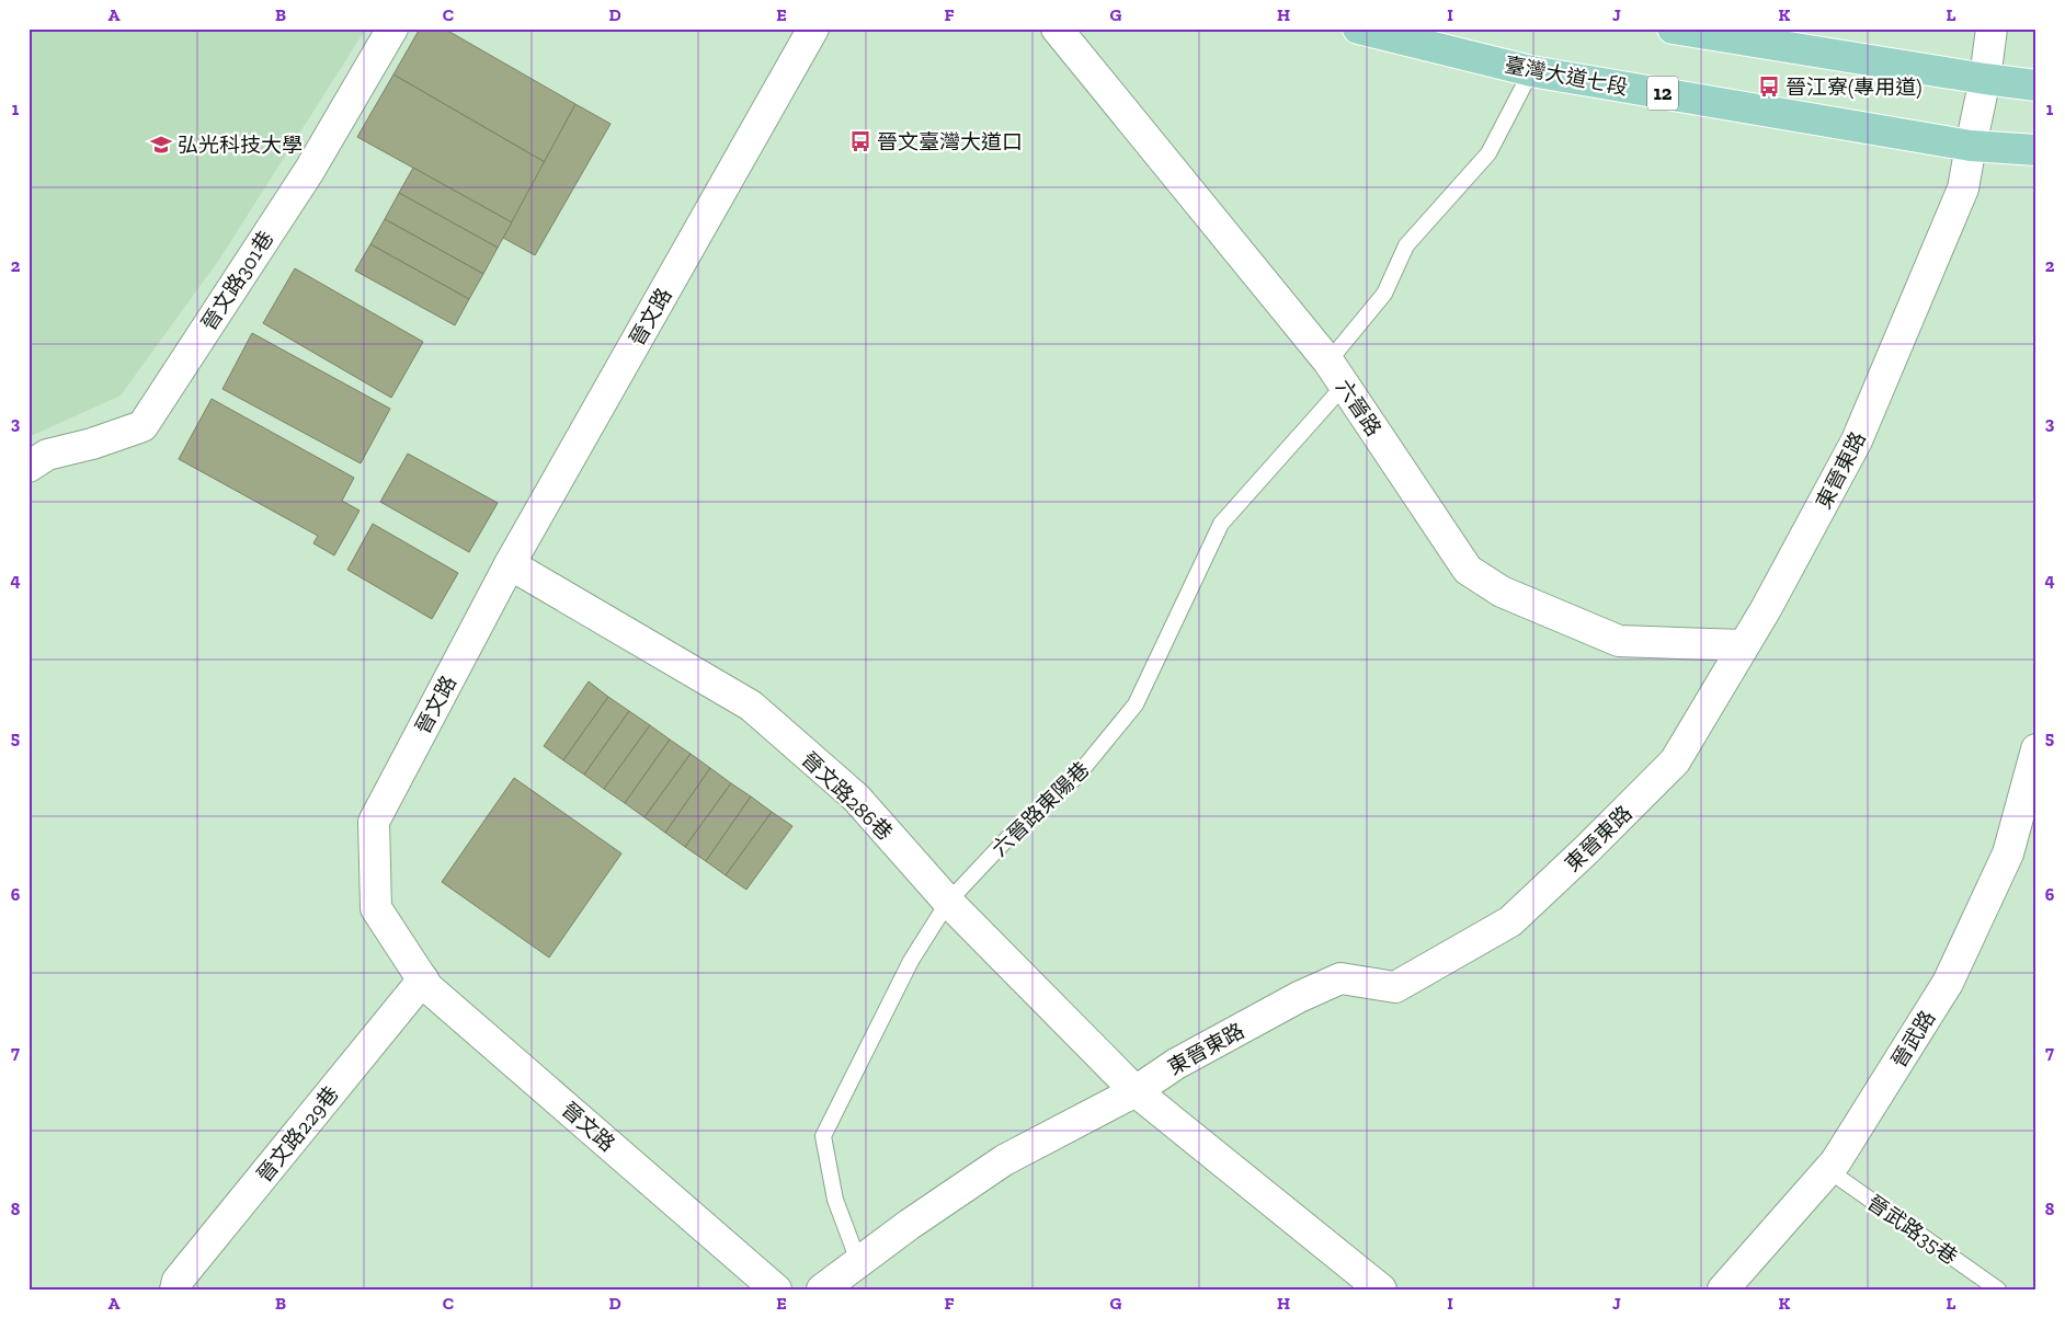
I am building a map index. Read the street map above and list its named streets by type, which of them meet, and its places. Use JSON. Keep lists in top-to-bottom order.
{
  "streets": {
    "main road": ["臺灣大道七段", "12"],
    "street": [
      "晉文路301巷",
      "晉文路",
      "六晉路",
      "東晉東路",
      "晉文路286巷",
      "晉武路",
      "晉文路229巷"
    ],
    "lane": ["六晉路東陽巷", "晉武路35巷"]
  },
  "crossings": [
    ["臺灣大道七段", "東晉東路"],
    ["臺灣大道七段", "六晉路東陽巷"],
    ["晉文路", "晉文路286巷"],
    ["晉文路", "晉文路229巷"],
    ["六晉路", "東晉東路"],
    ["六晉路", "六晉路東陽巷"],
    ["東晉東路", "晉文路286巷"],
    ["東晉東路", "六晉路東陽巷"],
    ["晉文路286巷", "六晉路東陽巷"],
    ["晉武路", "晉武路35巷"]
  ],
  "places": {
    "bus stop": ["晉江寮(專用道)", "晉文臺灣大道口"],
    "school or university": ["弘光科技大學"]
  },
  "grid": {
    "columns": [
      "A",
      "B",
      "C",
      "D",
      "E",
      "F",
      "G",
      "H",
      "I",
      "J",
      "K",
      "L"
    ],
    "rows": [
      "1",
      "2",
      "3",
      "4",
      "5",
      "6",
      "7",
      "8"
    ]
  }
}
